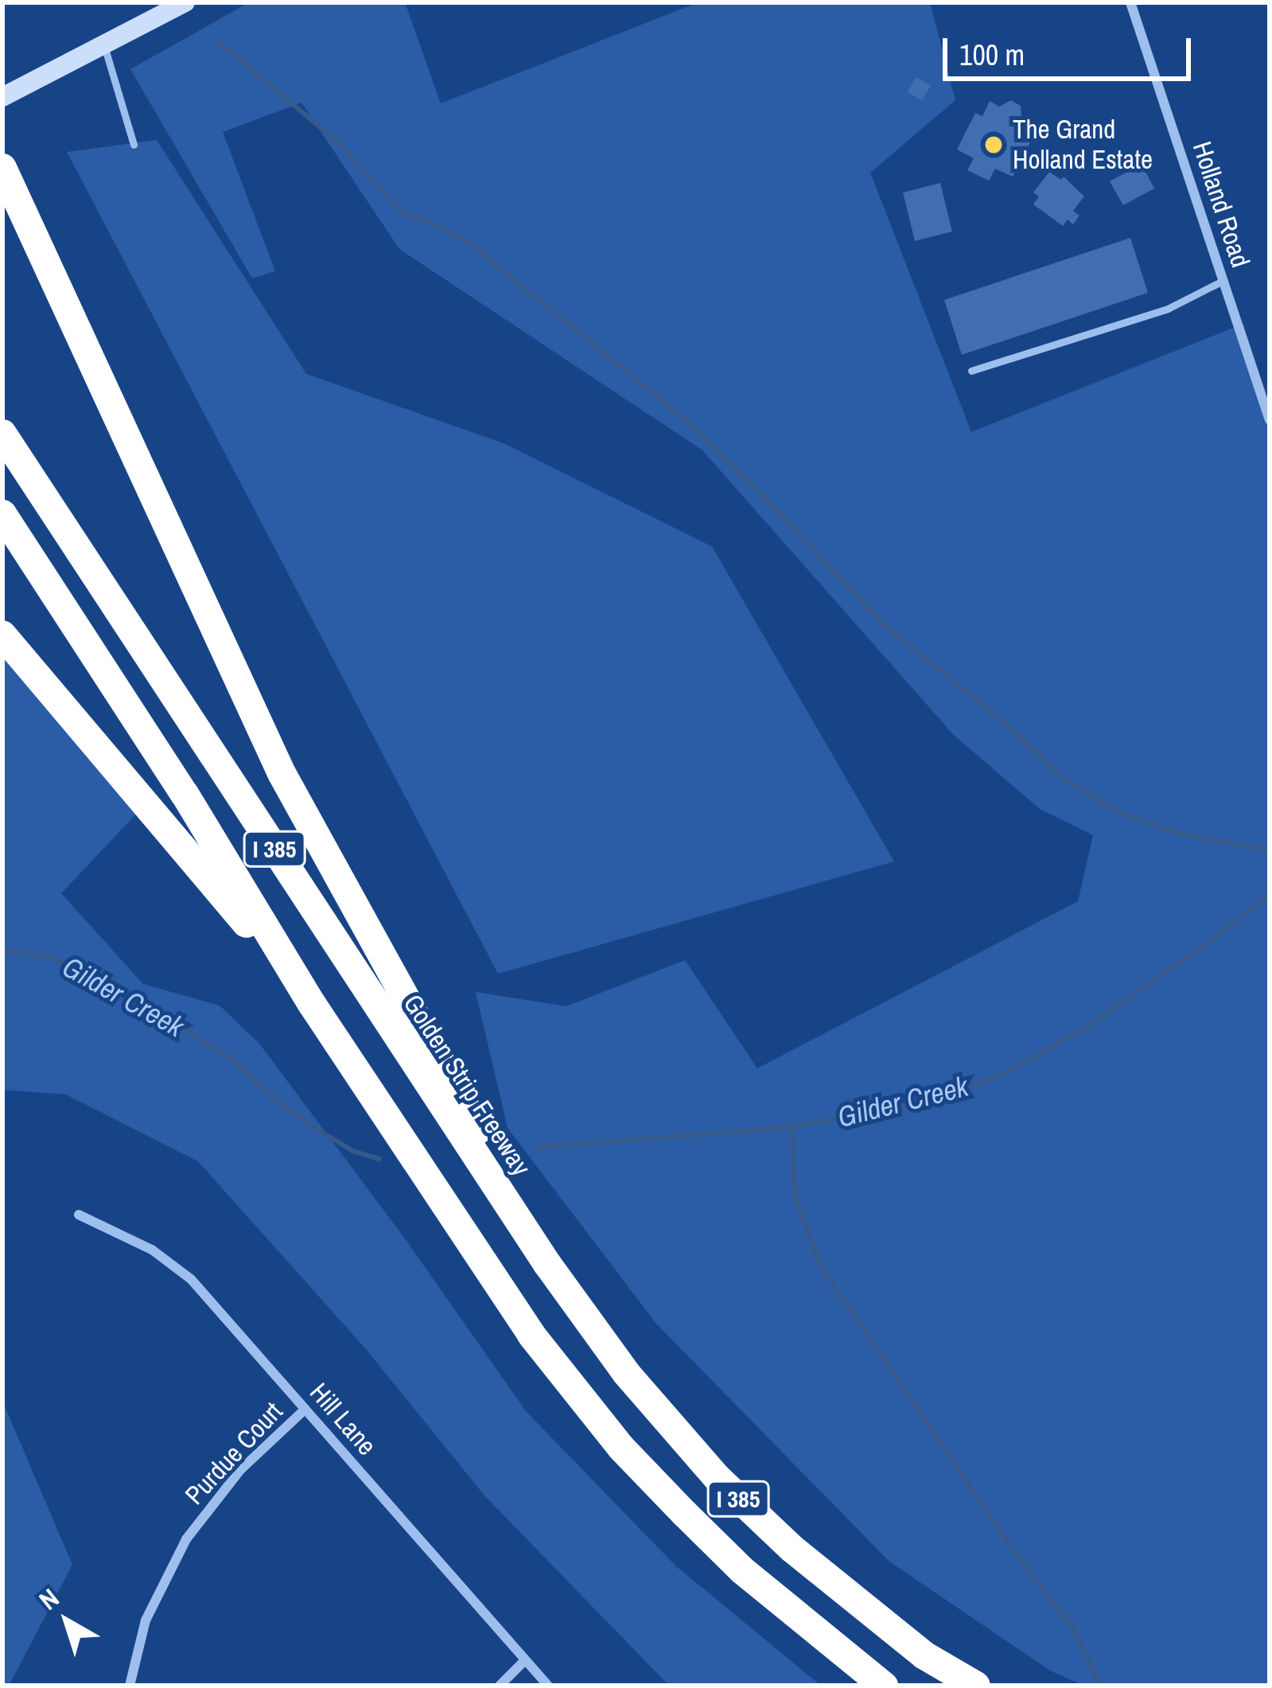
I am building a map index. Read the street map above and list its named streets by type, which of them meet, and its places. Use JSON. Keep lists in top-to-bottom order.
{
  "streets": {
    "highway": ["I 385", "Golden Strip Freeway"],
    "street": ["Holland Road", "Hill Lane", "Purdue Court"]
  },
  "crossings": [
    ["Hill Lane", "Purdue Court"]
  ],
  "water": ["Gilder Creek"],
  "places": ["The Grand Holland Estate"],
  "scale_bar": "100 m",
  "north": "top left"
}
